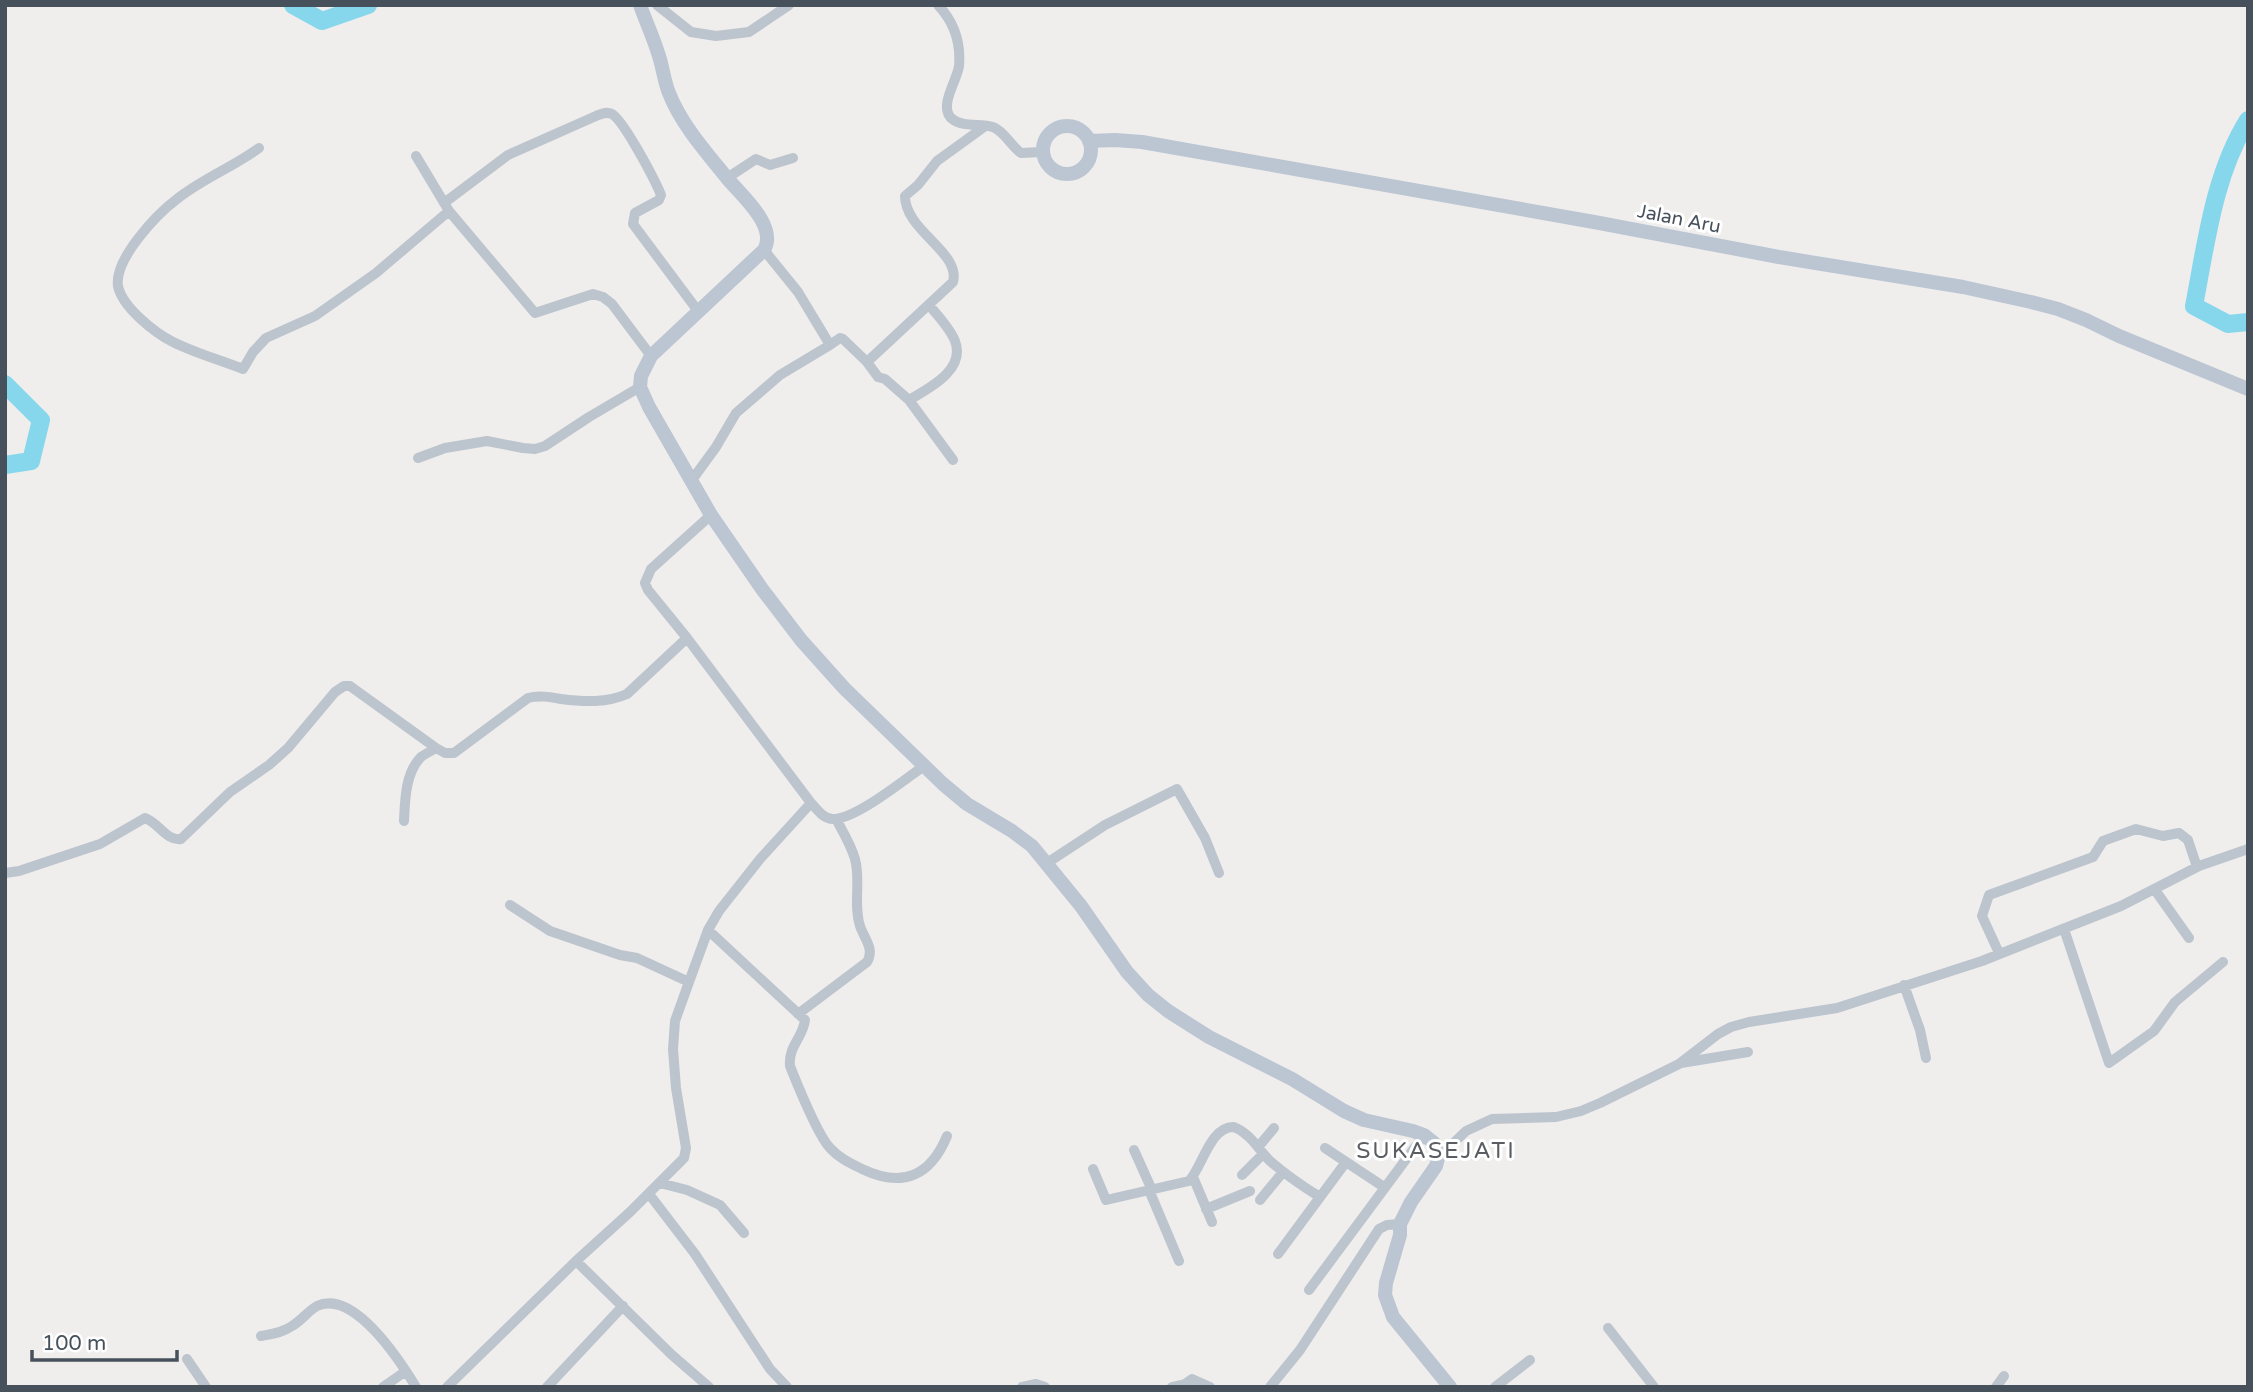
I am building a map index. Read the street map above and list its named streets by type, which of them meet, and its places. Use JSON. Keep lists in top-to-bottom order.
{
  "streets": {
    "street": ["Jalan Aru"]
  },
  "districts": ["SUKASEJATI"],
  "scale_bar": "100 m"
}
